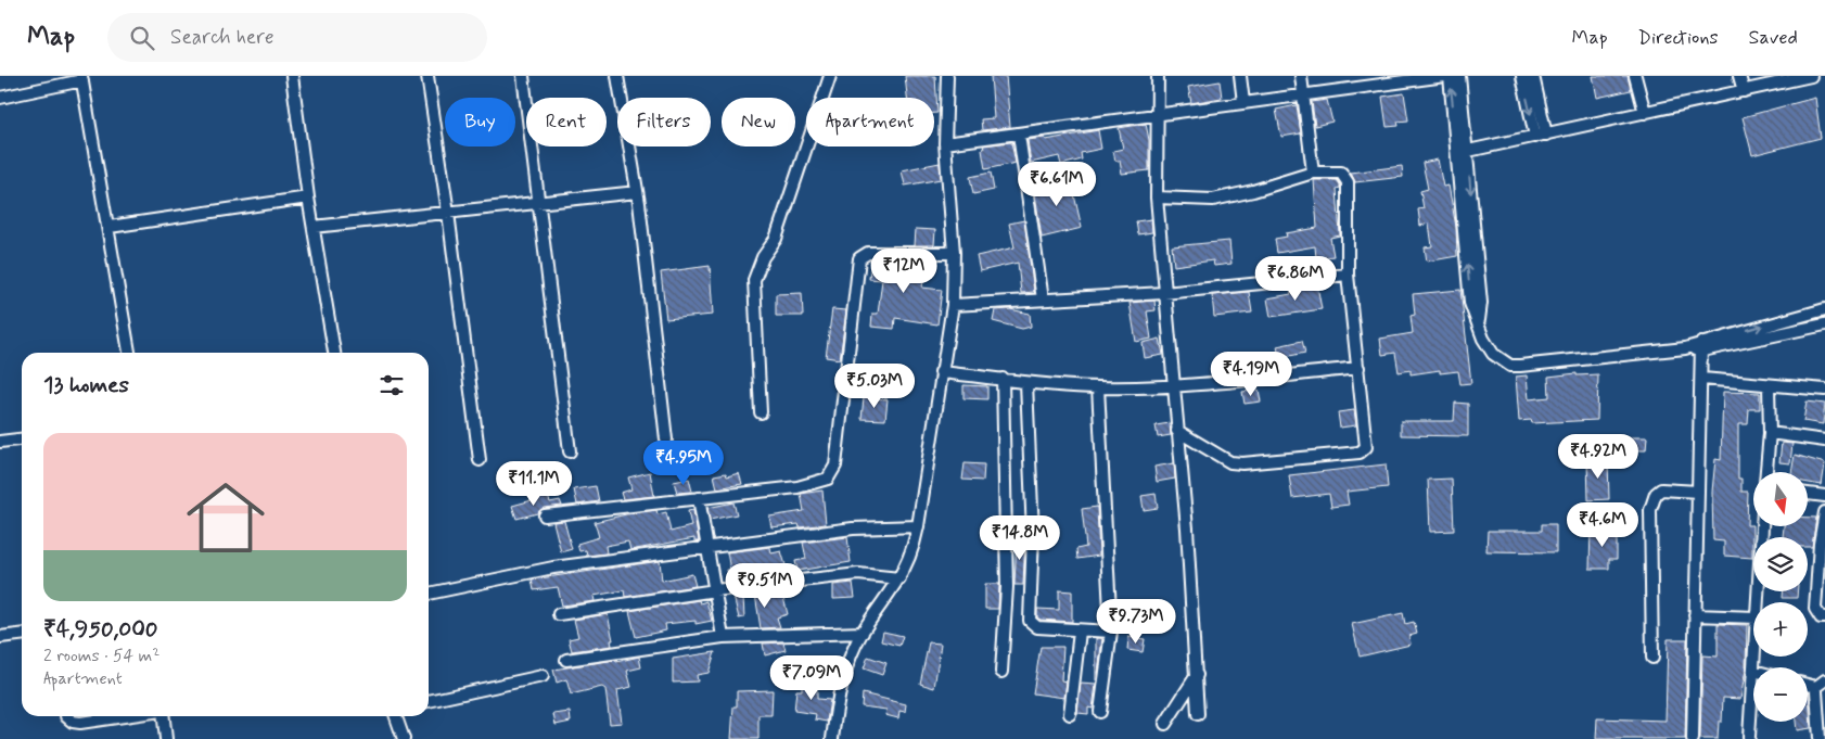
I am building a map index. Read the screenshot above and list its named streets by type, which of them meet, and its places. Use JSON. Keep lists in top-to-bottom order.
{
  "north": "bottom",
  "page": {
    "header": "Map",
    "search": "Search here",
    "nav": ["Map", "Directions", "Saved"],
    "chip": [
      "Buy",
      "Rent",
      "Filters",
      "New",
      "Apartment"
    ],
    "price": [
      "₹6.61M",
      "₹12M",
      "₹6.86M",
      "₹4.19M",
      "₹5.03M",
      "₹4.92M",
      "₹4.95M",
      "₹11.1M",
      "₹4.6M",
      "₹14.8M",
      "₹9.51M",
      "₹9.73M",
      "₹7.09M"
    ],
    "heading": "13 homes",
    "list": [
      {
        "name": "₹4,950,000",
        "note": "2 rooms · 54 m² · Apartment"
      }
    ],
    "map_buttons": ["+", "−"]
  }
}
